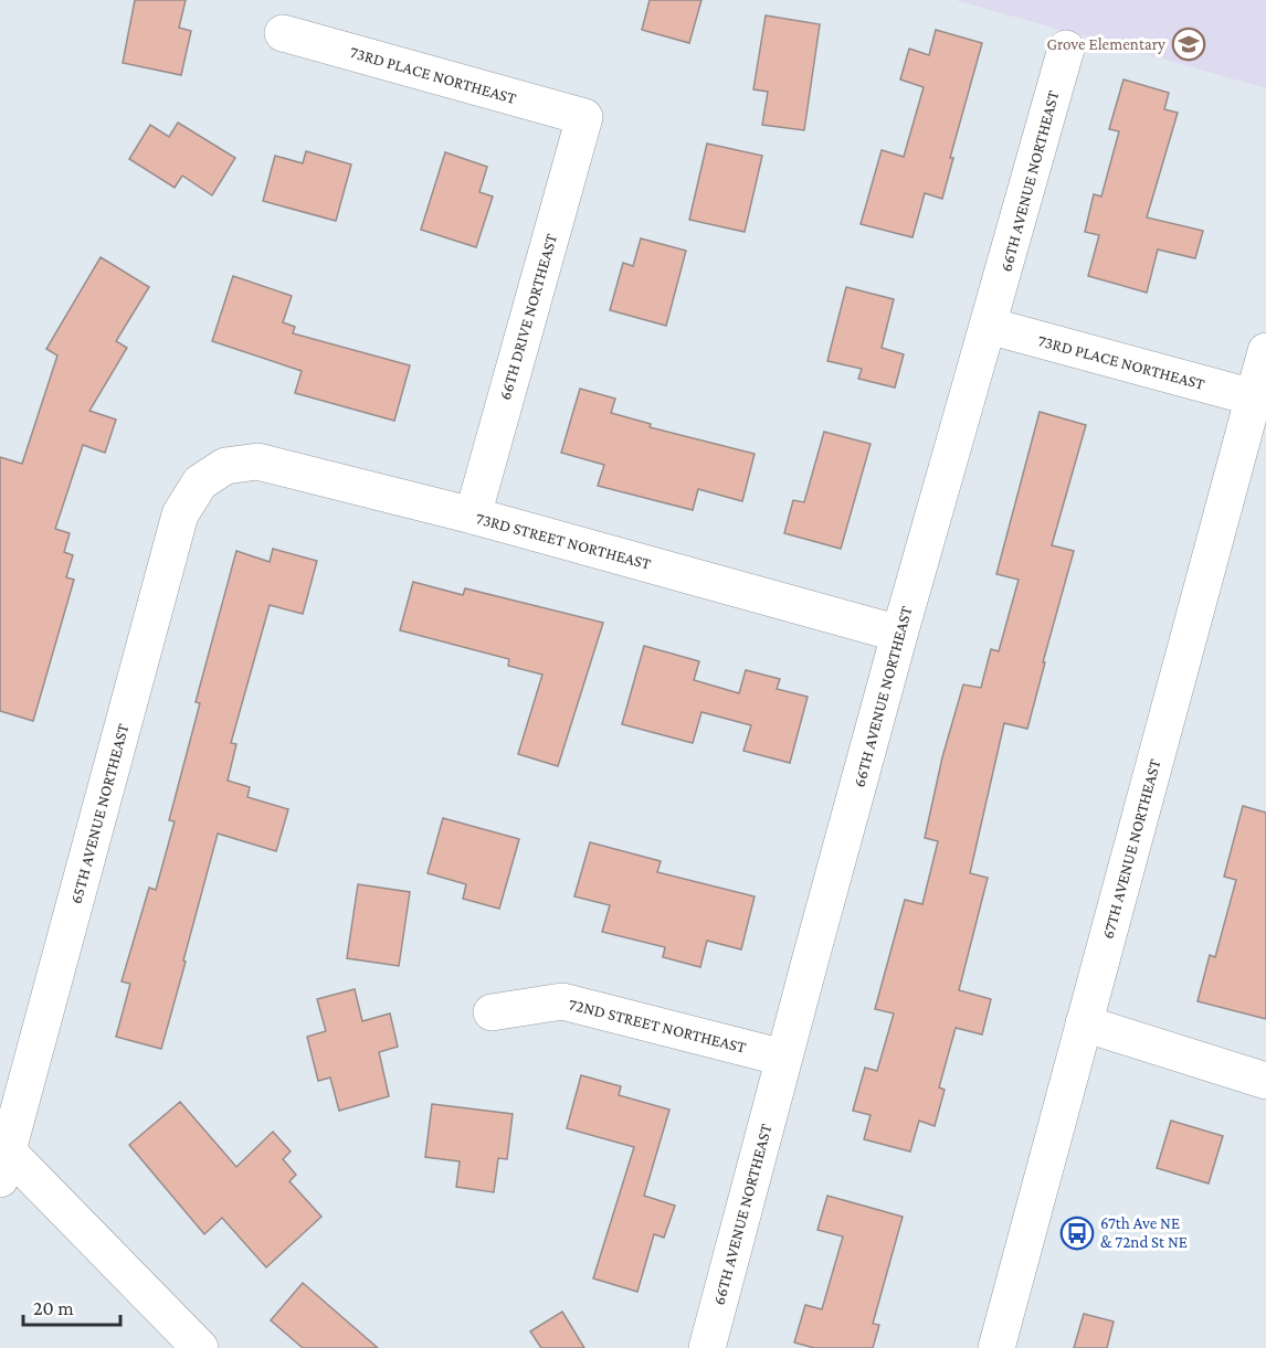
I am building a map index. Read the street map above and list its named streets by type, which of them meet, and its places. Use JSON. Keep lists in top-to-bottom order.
{
  "streets": {
    "street": [
      "73RD PLACE NORTHEAST",
      "66TH AVENUE NORTHEAST",
      "66TH DRIVE NORTHEAST",
      "73RD STREET NORTHEAST",
      "65TH AVENUE NORTHEAST",
      "67TH AVENUE NORTHEAST",
      "72ND STREET NORTHEAST"
    ]
  },
  "crossings": [
    ["73RD PLACE NORTHEAST", "66TH AVENUE NORTHEAST"],
    ["73RD PLACE NORTHEAST", "66TH DRIVE NORTHEAST"],
    ["73RD PLACE NORTHEAST", "67TH AVENUE NORTHEAST"],
    ["66TH AVENUE NORTHEAST", "73RD STREET NORTHEAST"],
    ["66TH AVENUE NORTHEAST", "72ND STREET NORTHEAST"],
    ["66TH DRIVE NORTHEAST", "73RD STREET NORTHEAST"],
    ["73RD STREET NORTHEAST", "65TH AVENUE NORTHEAST"]
  ],
  "places": {
    "school or university": ["Grove Elementary"],
    "bus stop": ["67th Ave NE & 72nd St NE"]
  },
  "scale_bar": "20 m"
}
